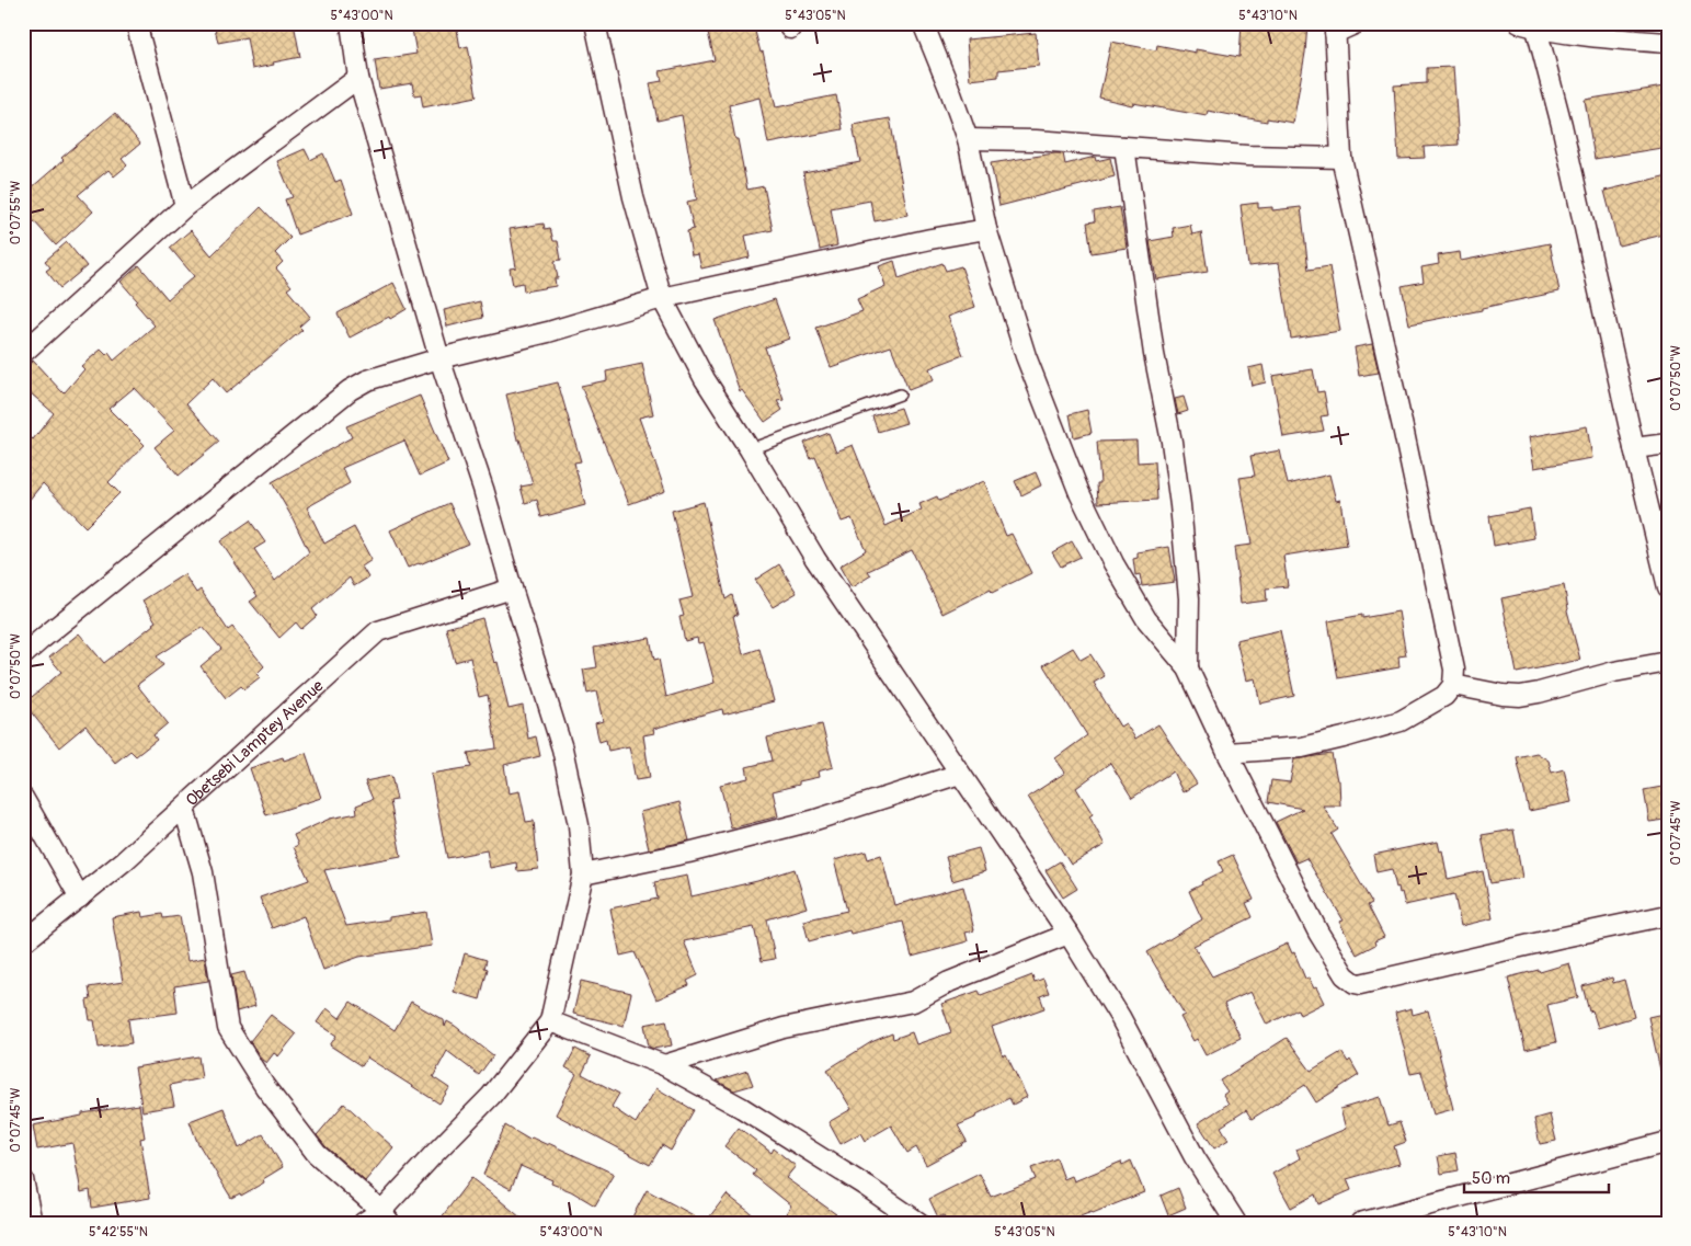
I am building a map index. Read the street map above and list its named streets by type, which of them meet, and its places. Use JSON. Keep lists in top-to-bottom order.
{
  "streets": {
    "street": ["Obetsebi Lamptey Avenue"]
  },
  "scale_bar": "50 m",
  "coordinates": [
    "5°43'00\"N",
    "5°43'05\"N",
    "5°43'10\"N",
    "0°07'55\"W",
    "0°07'50\"W",
    "0°07'45\"W",
    "5°42'55\"N"
  ]
}
